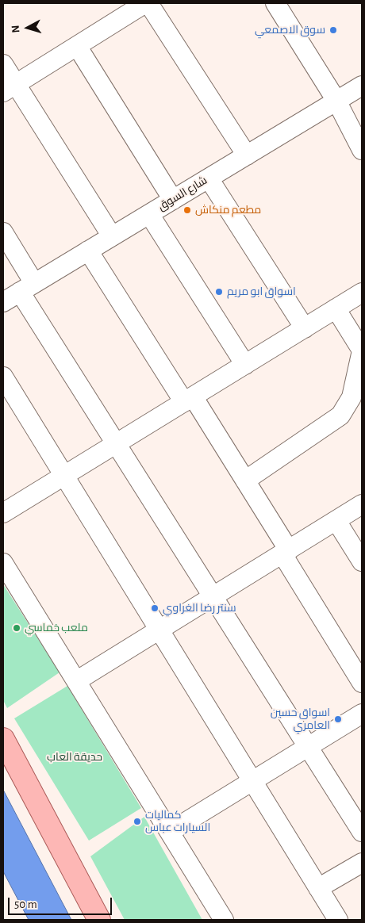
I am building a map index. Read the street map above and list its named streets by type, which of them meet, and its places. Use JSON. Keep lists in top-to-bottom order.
{
  "streets": {
    "street": ["شارع السوق"]
  },
  "parks": ["حديقة العاب"],
  "places": [
    "سوق الاصمعي",
    "مطعم منكاش",
    "اسواق ابو مريم",
    "سنتر رضا الغراوي",
    "ملعب خماسي",
    "اسواق حسين العامري",
    "كماليات السيارات عباس"
  ],
  "scale_bar": "50 m",
  "north": "left"
}
